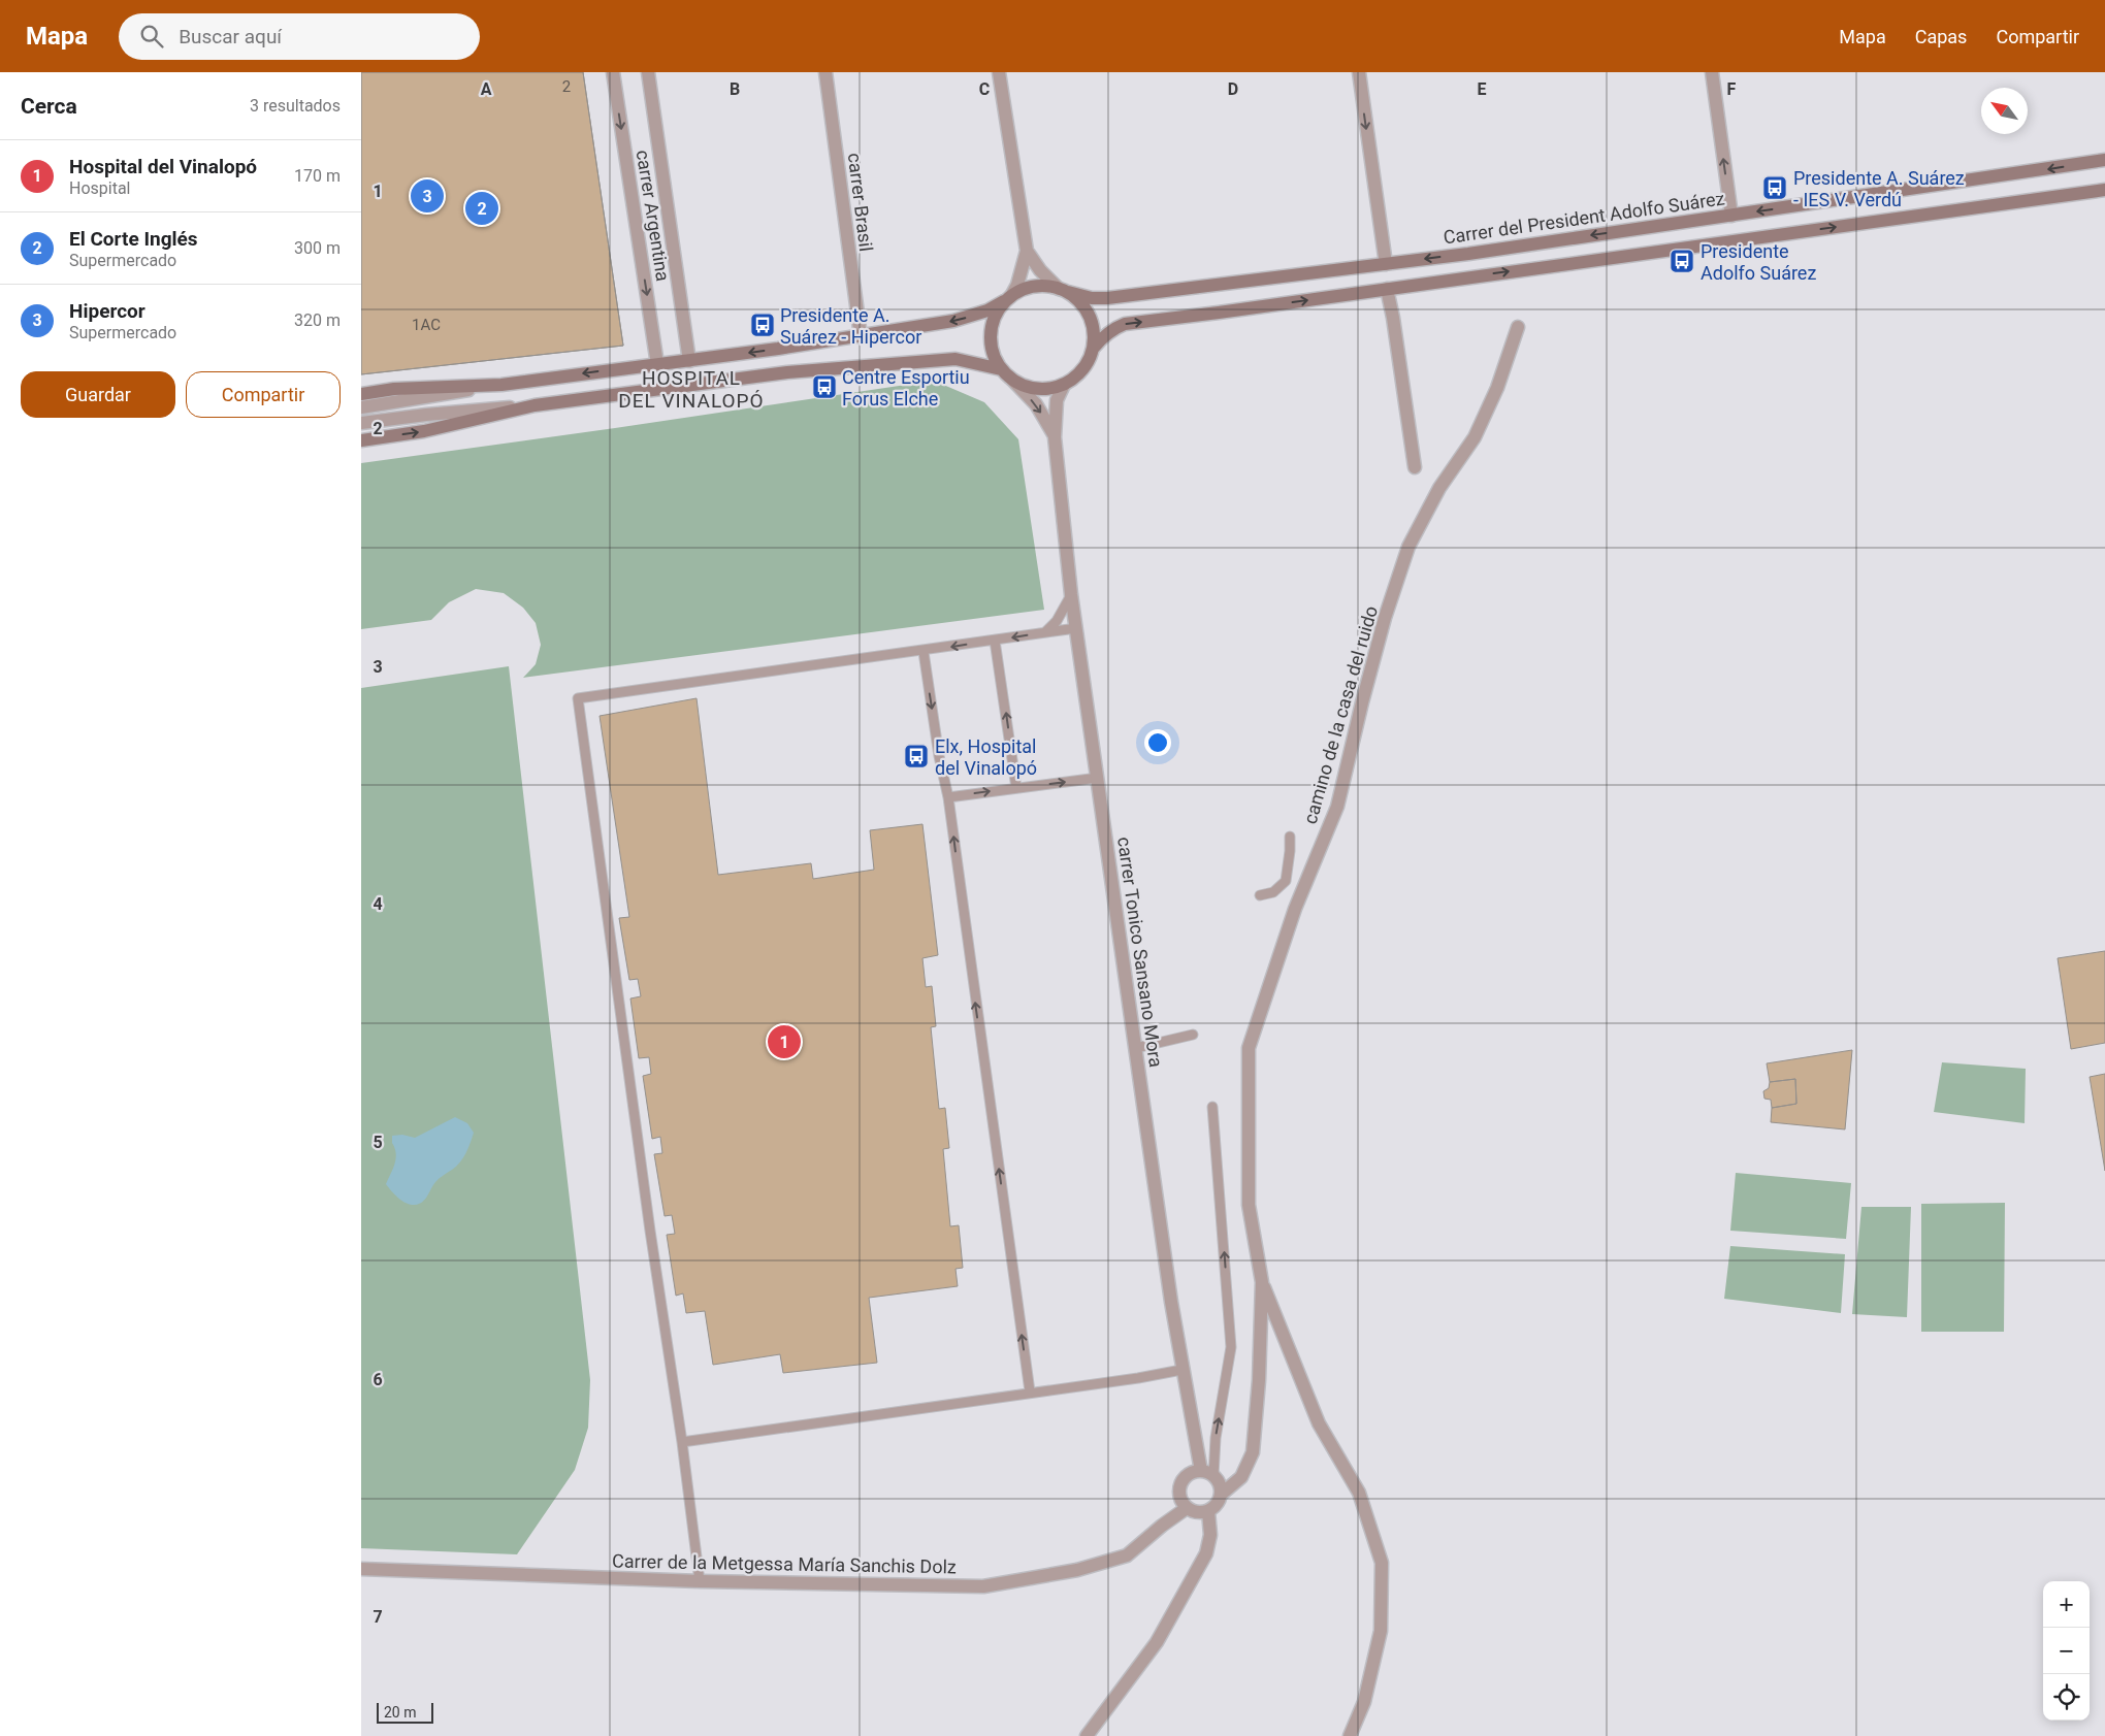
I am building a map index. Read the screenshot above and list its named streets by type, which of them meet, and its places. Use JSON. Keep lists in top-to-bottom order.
{
  "streets": {
    "main road": ["Carrer del President Adolfo Suárez"],
    "street": [
      "carrer Brasil",
      "carrer Argentina",
      "camino de la casa del ruido",
      "carrer Tonico Sansano Mora",
      "Carrer de la Metgessa María Sanchis Dolz"
    ]
  },
  "crossings": [
    ["Carrer del President Adolfo Suárez", "carrer Tonico Sansano Mora"],
    ["carrer Tonico Sansano Mora", "Carrer de la Metgessa María Sanchis Dolz"]
  ],
  "districts": ["HOSPITAL DEL VINALOPÓ"],
  "places": {
    "bus stop": [
      "Presidente A. Suárez - IES V. Verdú",
      "Presidente Adolfo Suárez",
      "Presidente A. Suárez - Hipercor",
      "Centre Esportiu Forus Elche",
      "Elx, Hospital del Vinalopó"
    ]
  },
  "house_numbers": ["2", "1AC"],
  "scale_bar": "20 m",
  "north": "top left",
  "page": {
    "header": "Mapa",
    "search": "Buscar aquí",
    "nav": ["Mapa", "Capas", "Compartir"],
    "heading": ["Cerca", "3 resultados"],
    "list": [
      {
        "mark": "1",
        "name": "Hospital del Vinalopó",
        "note": "Hospital",
        "value": "170 m"
      },
      {
        "mark": "2",
        "name": "El Corte Inglés",
        "note": "Supermercado",
        "value": "300 m"
      },
      {
        "mark": "3",
        "name": "Hipercor",
        "note": "Supermercado",
        "value": "320 m"
      }
    ],
    "pins": ["3", "2", "1"],
    "buttons": ["Guardar", "Compartir"],
    "map_buttons": ["+", "−"],
    "scale": "20 m"
  },
  "grid": {
    "columns": [
      "A",
      "B",
      "C",
      "D",
      "E",
      "F"
    ],
    "rows": [
      "1",
      "2",
      "3",
      "4",
      "5",
      "6",
      "7"
    ]
  }
}
